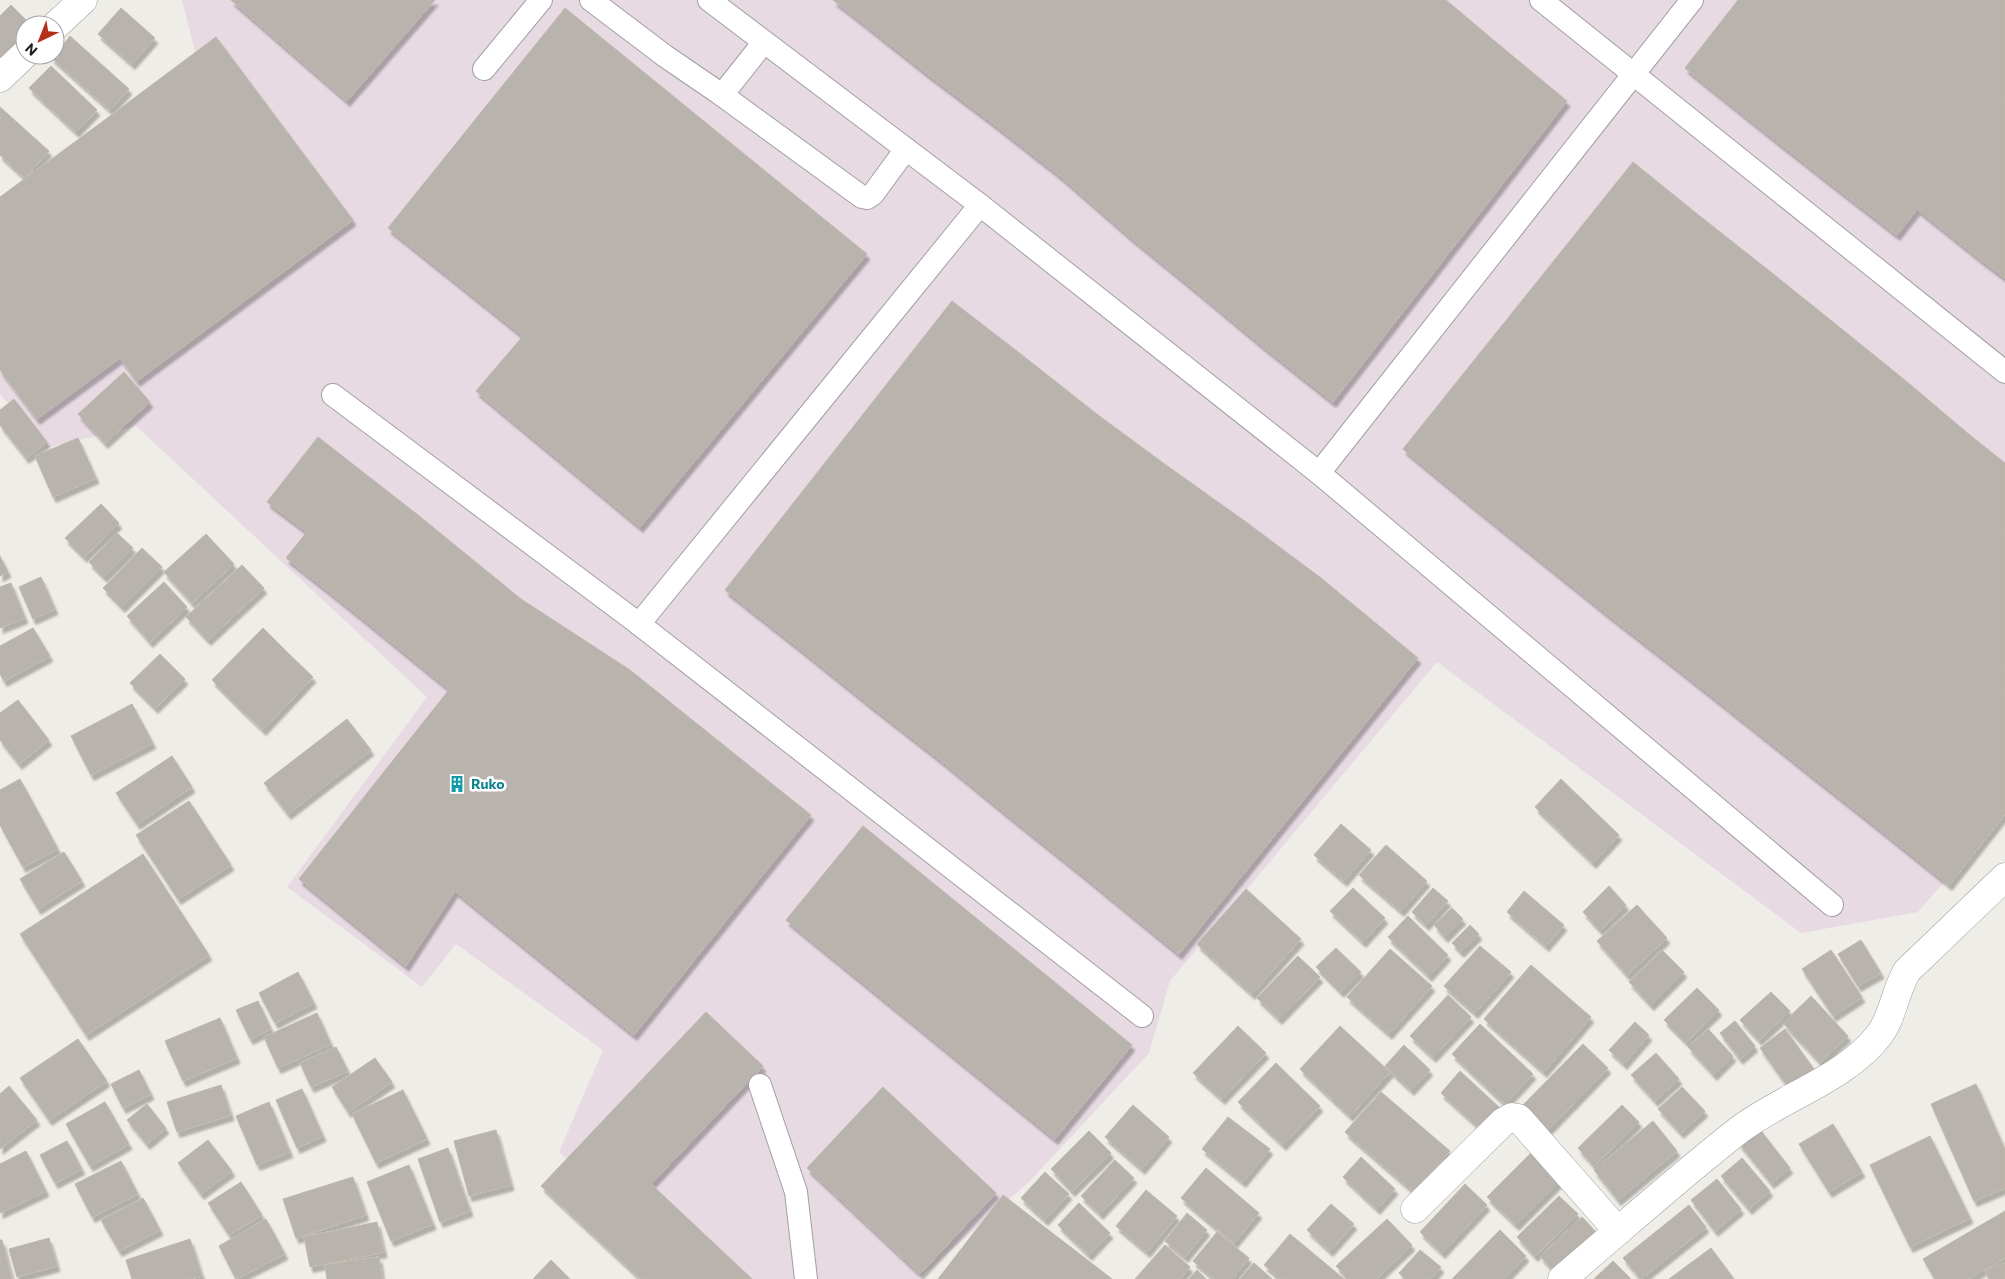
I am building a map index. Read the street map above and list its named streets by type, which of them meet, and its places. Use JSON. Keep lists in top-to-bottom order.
{
  "places": {
    "building": ["Ruko"]
  },
  "north": "bottom left"
}
